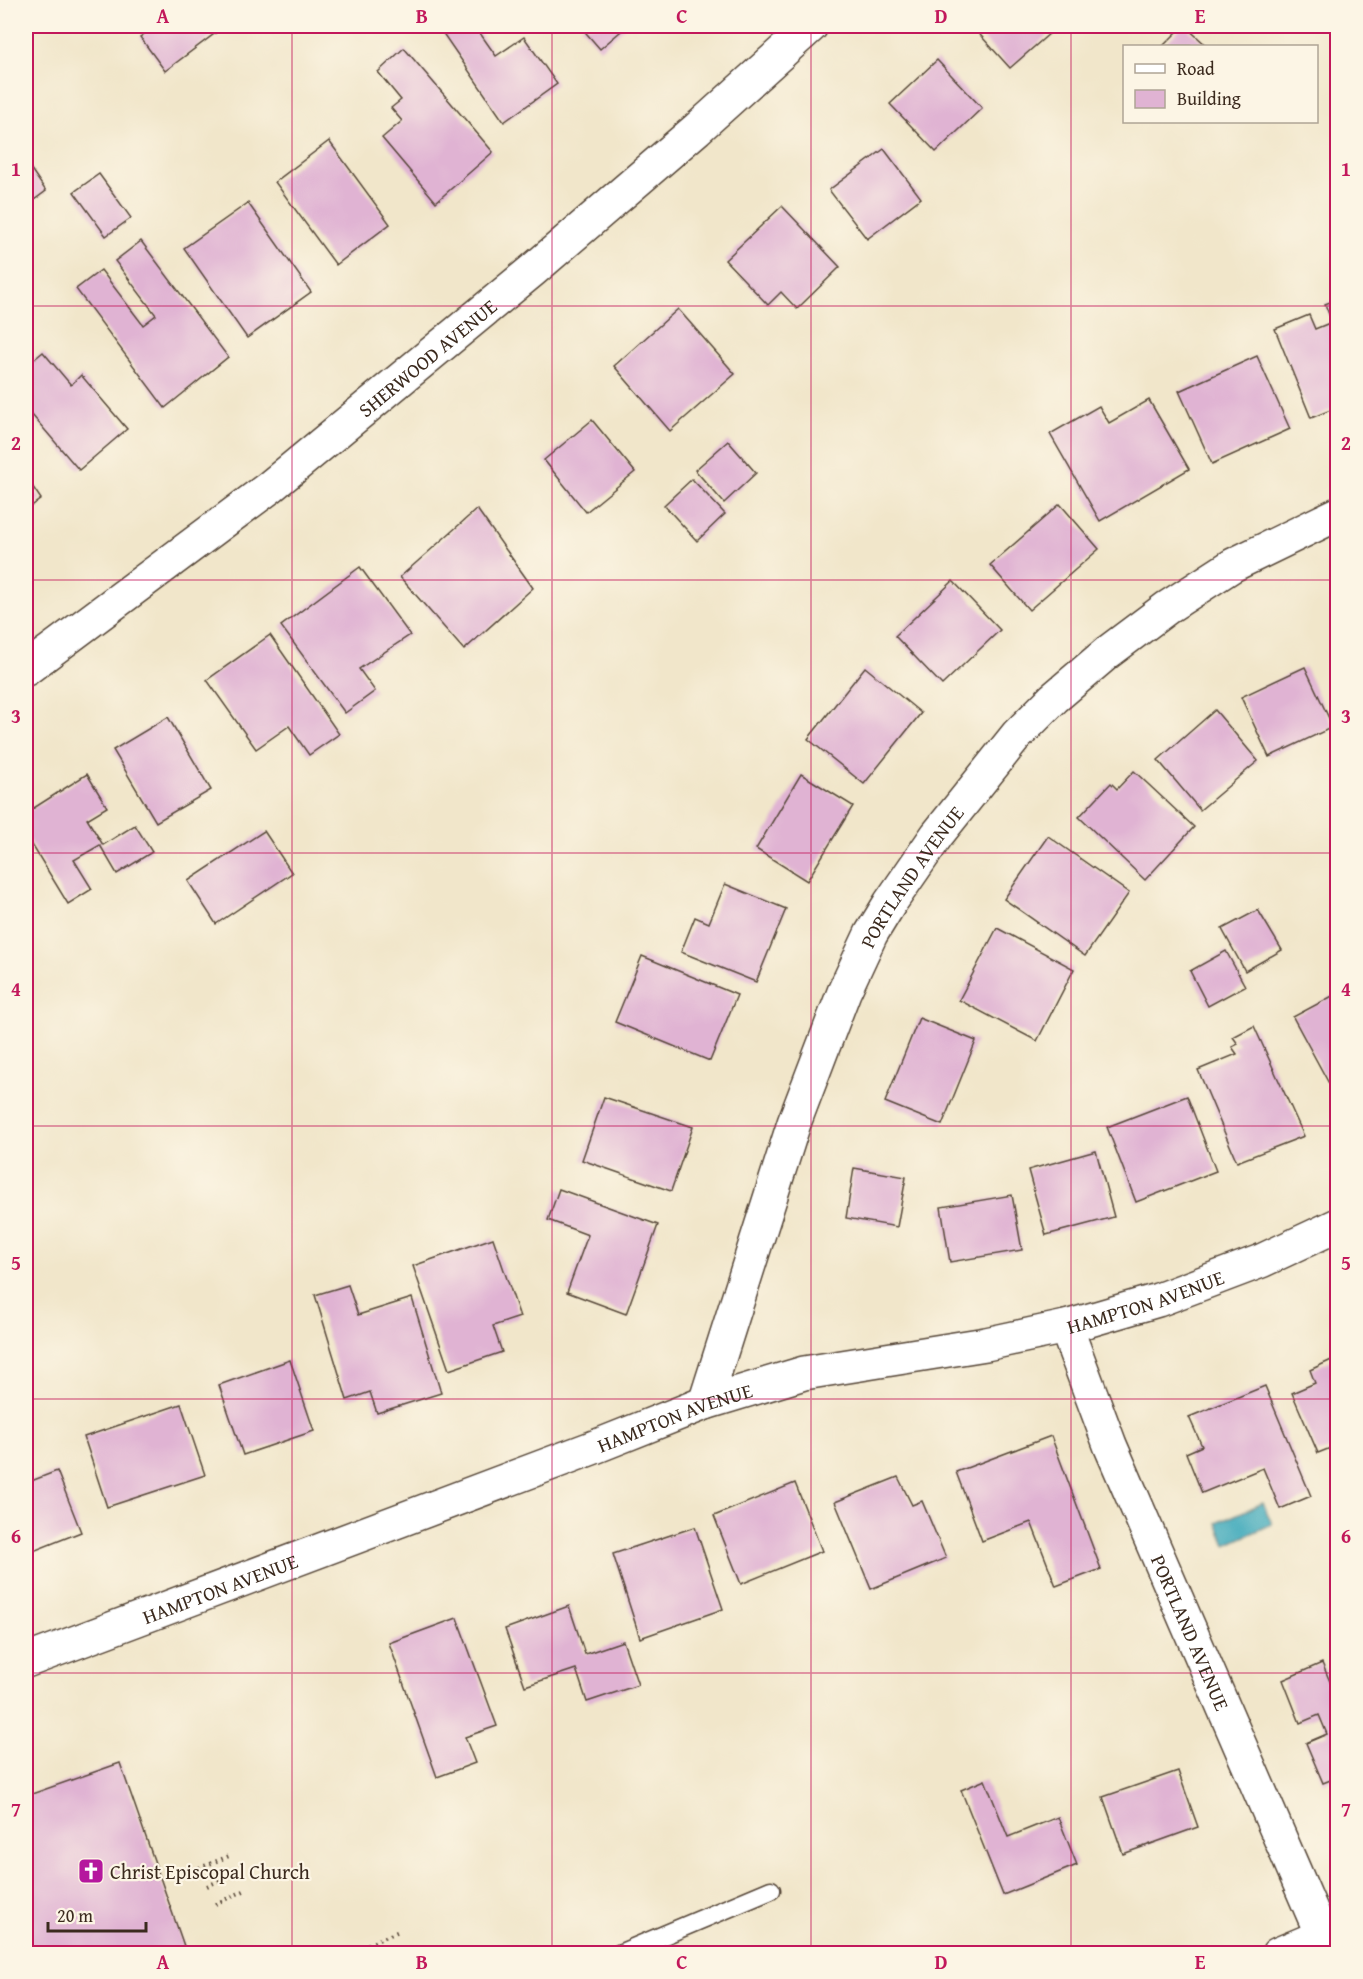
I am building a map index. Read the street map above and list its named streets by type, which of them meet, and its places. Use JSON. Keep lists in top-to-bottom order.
{
  "streets": {
    "street": ["SHERWOOD AVENUE", "PORTLAND AVENUE", "HAMPTON AVENUE"]
  },
  "crossings": [
    ["PORTLAND AVENUE", "HAMPTON AVENUE"]
  ],
  "places": {
    "church": ["Christ Episcopal Church"]
  },
  "legend": ["Road", "Building"],
  "scale_bar": "20 m",
  "grid": {
    "columns": [
      "A",
      "B",
      "C",
      "D",
      "E"
    ],
    "rows": [
      "1",
      "2",
      "3",
      "4",
      "5",
      "6",
      "7"
    ]
  }
}
